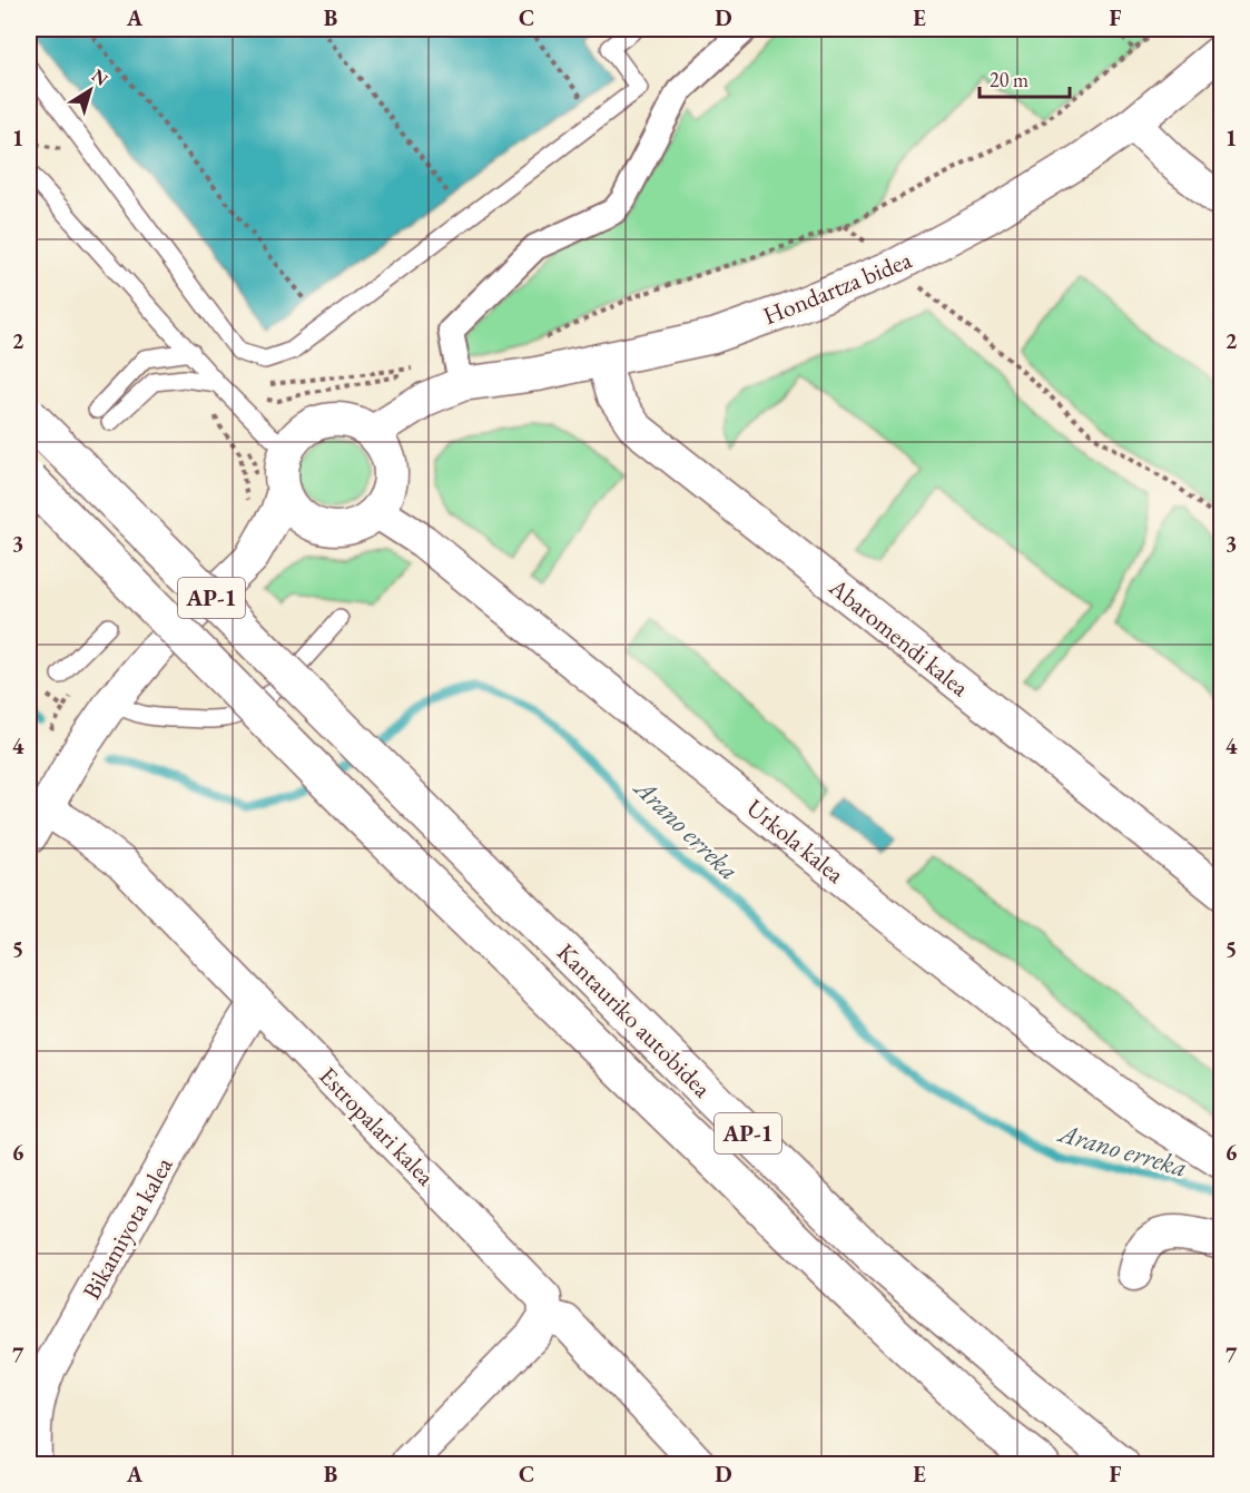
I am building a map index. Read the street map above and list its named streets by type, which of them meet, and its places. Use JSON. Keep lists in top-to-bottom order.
{
  "streets": {
    "highway": ["AP-1", "Kantauriko autobidea"],
    "street": [
      "Hondartza bidea",
      "Abaromendi kalea",
      "Urkola kalea",
      "Estropalari kalea",
      "Bikamiyota kalea"
    ]
  },
  "crossings": [
    ["Hondartza bidea", "Abaromendi kalea"],
    ["Hondartza bidea", "Urkola kalea"],
    ["Estropalari kalea", "Bikamiyota kalea"]
  ],
  "water": ["Arano erreka"],
  "scale_bar": "20 m",
  "north": "top right",
  "grid": {
    "columns": [
      "A",
      "B",
      "C",
      "D",
      "E",
      "F"
    ],
    "rows": [
      "1",
      "2",
      "3",
      "4",
      "5",
      "6",
      "7"
    ]
  }
}
